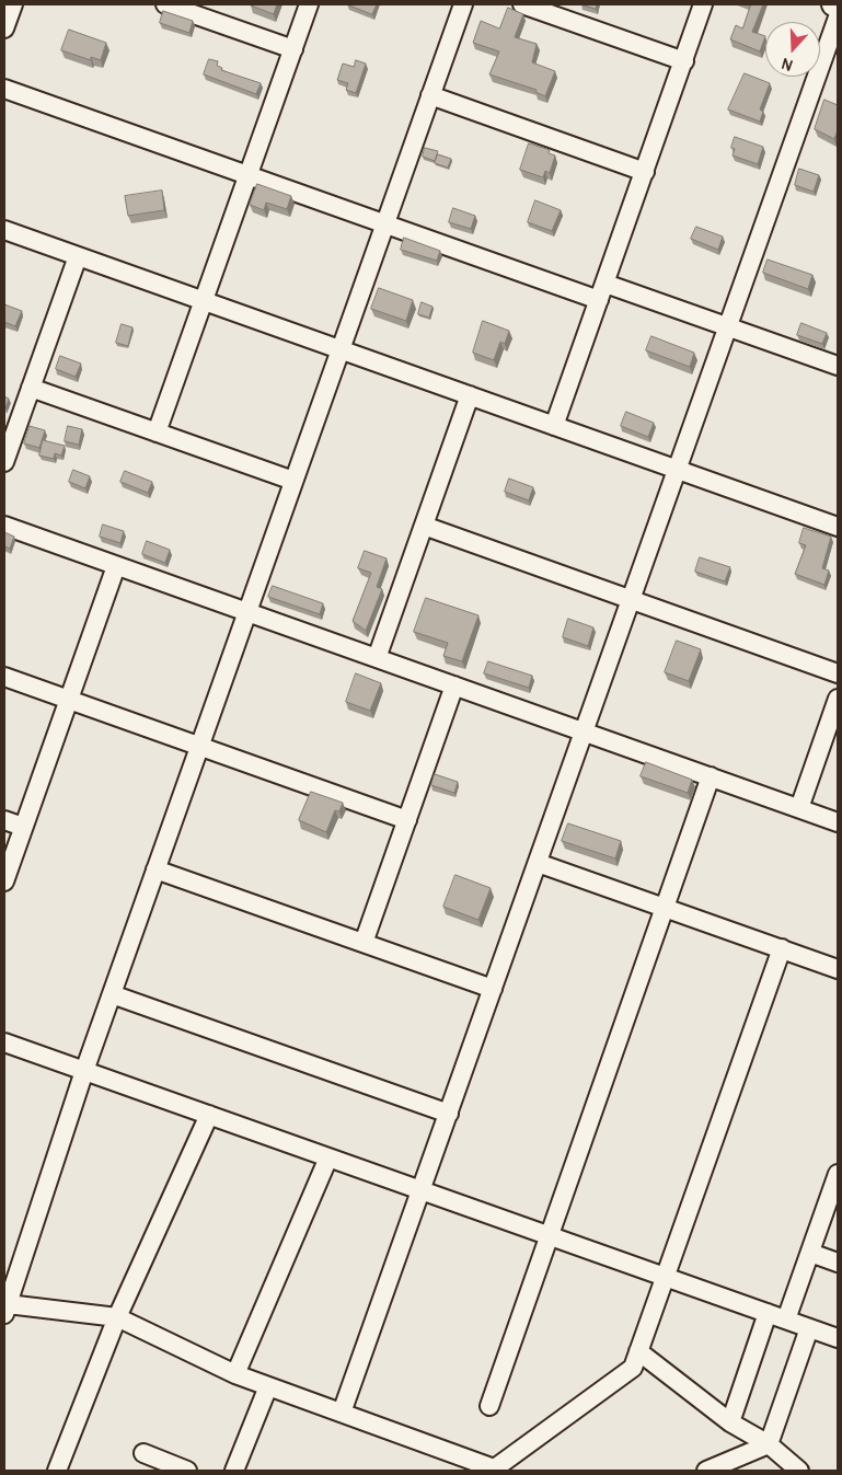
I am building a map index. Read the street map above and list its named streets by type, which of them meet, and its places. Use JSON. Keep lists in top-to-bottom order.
{
  "north": "bottom"
}
